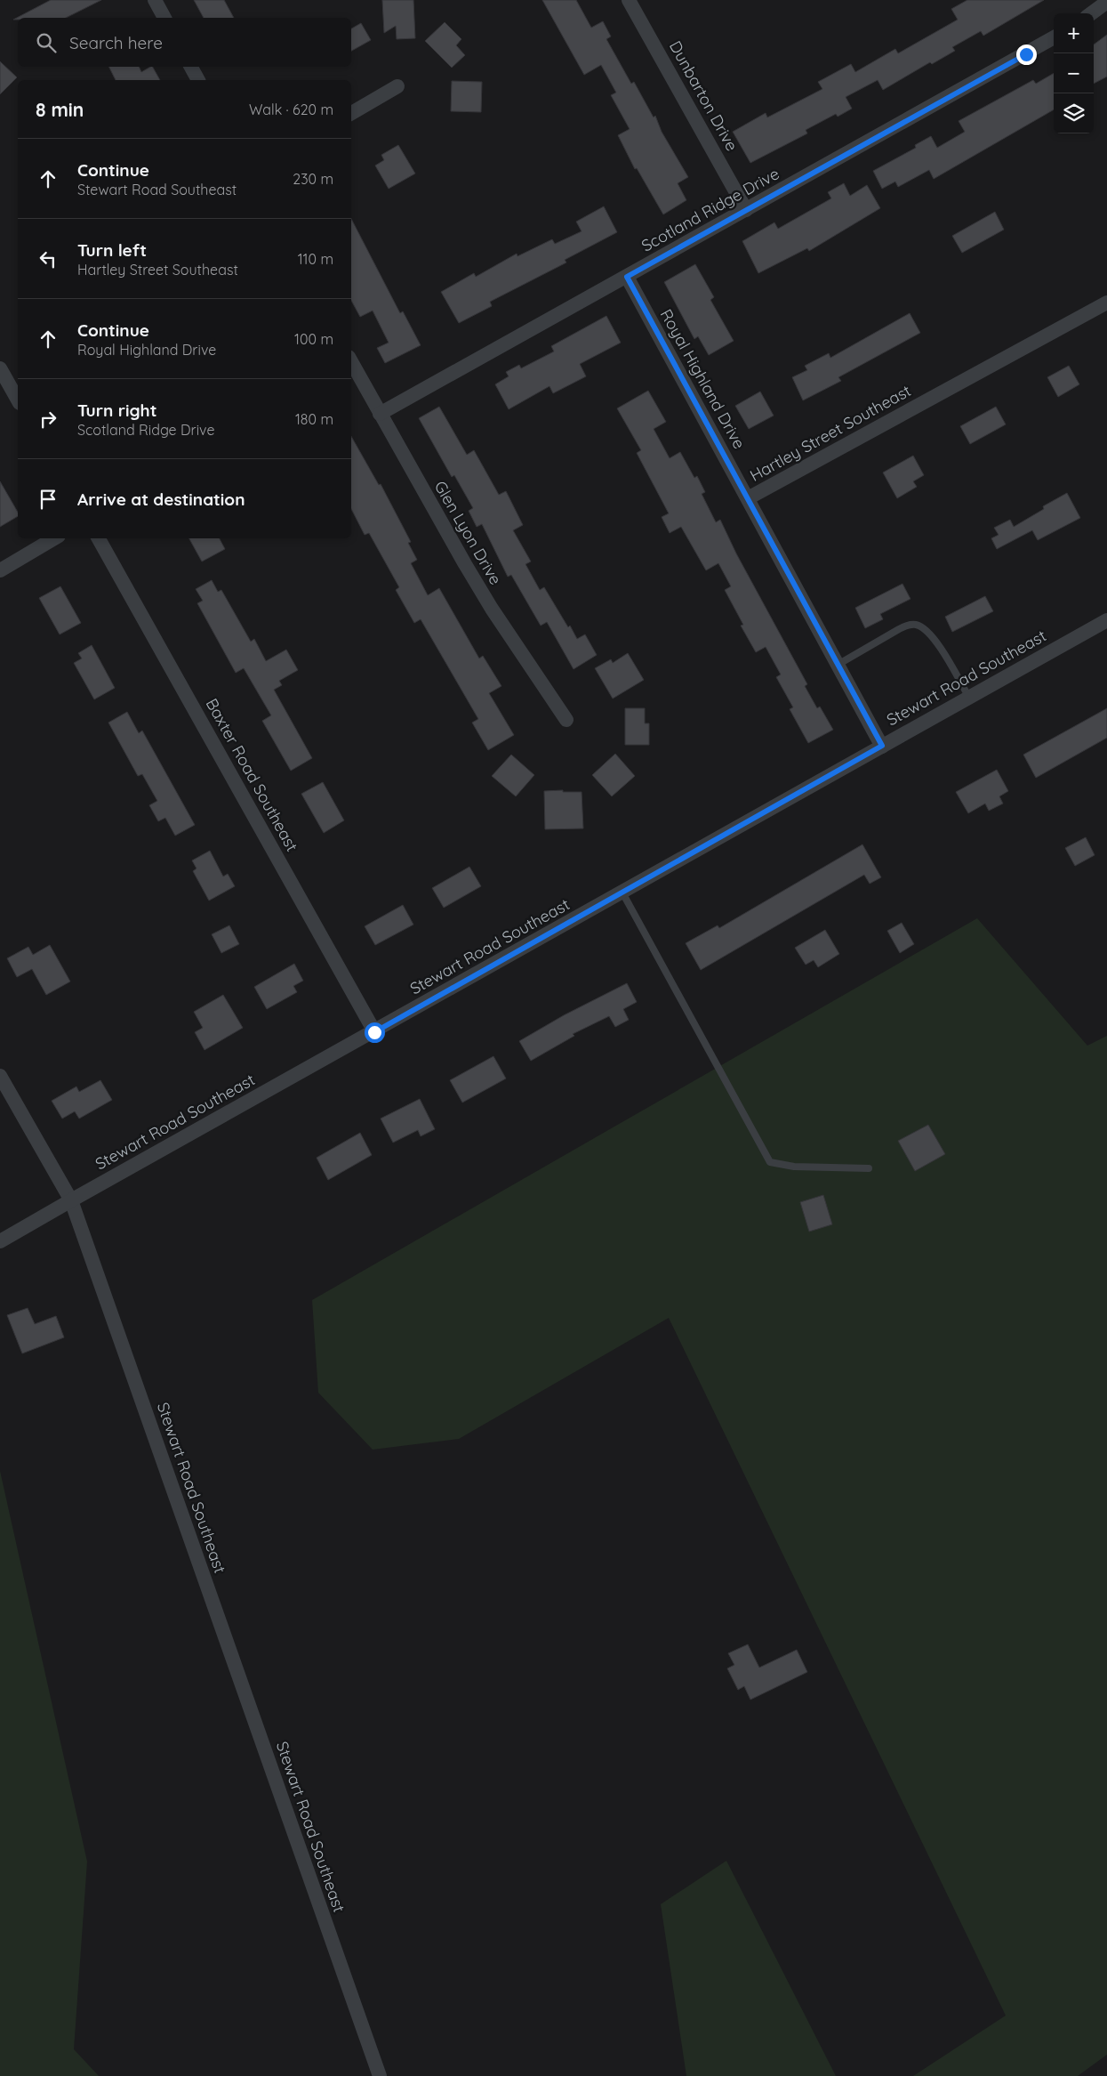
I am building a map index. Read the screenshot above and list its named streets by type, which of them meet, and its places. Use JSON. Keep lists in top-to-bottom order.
{
  "streets": {
    "street": [
      "Dunbarton Drive",
      "Scotland Ridge Drive",
      "Royal Highland Drive",
      "Hartley Street Southeast",
      "Glen Lyon Drive",
      "Stewart Road Southeast",
      "Baxter Road Southeast"
    ]
  },
  "crossings": [
    ["Dunbarton Drive", "Scotland Ridge Drive"],
    ["Scotland Ridge Drive", "Royal Highland Drive"],
    ["Scotland Ridge Drive", "Glen Lyon Drive"],
    ["Royal Highland Drive", "Hartley Street Southeast"],
    ["Hartley Street Southeast", "Stewart Road Southeast"],
    ["Stewart Road Southeast", "Baxter Road Southeast"]
  ],
  "page": {
    "map_buttons": ["+", "−"],
    "search": "Search here",
    "heading": ["8 min", "Walk · 620 m"],
    "list": [
      ["Continue", "Stewart Road Southeast", "230 m"],
      ["Turn left", "Hartley Street Southeast", "110 m"],
      ["Continue", "Royal Highland Drive", "100 m"],
      ["Turn right", "Scotland Ridge Drive", "180 m"],
      "Arrive at destination"
    ]
  }
}
